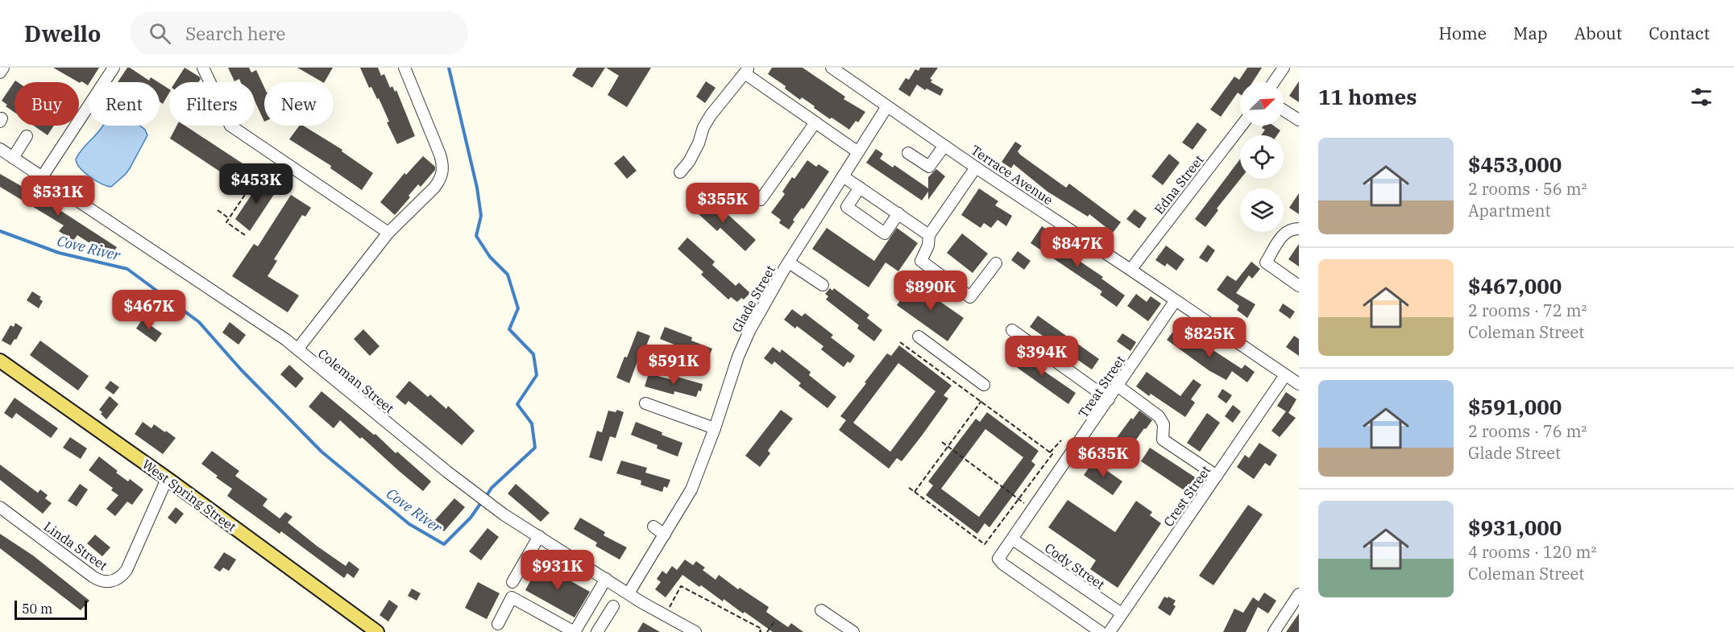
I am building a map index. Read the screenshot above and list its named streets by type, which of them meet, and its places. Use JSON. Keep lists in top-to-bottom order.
{
  "streets": {
    "main road": ["West Spring Street"],
    "street": [
      "Terrace Avenue",
      "Edna Street",
      "Glade Street",
      "Coleman Street",
      "Treat Street",
      "Crest Street",
      "Linda Street",
      "Cody Street"
    ]
  },
  "crossings": [
    ["Terrace Avenue", "Edna Street"],
    ["Terrace Avenue", "Glade Street"],
    ["Terrace Avenue", "Treat Street"],
    ["Terrace Avenue", "Crest Street"],
    ["Glade Street", "Coleman Street"],
    ["Treat Street", "Cody Street"],
    ["West Spring Street", "Linda Street"],
    ["Crest Street", "Cody Street"]
  ],
  "water": ["Cove River"],
  "scale_bar": "50 m",
  "north": "top right",
  "page": {
    "header": "Dwello",
    "search": "Search here",
    "nav": [
      "Home",
      "Map",
      "About",
      "Contact"
    ],
    "heading": "11 homes",
    "chip": [
      "Buy",
      "Rent",
      "Filters",
      "New"
    ],
    "list": [
      {
        "name": "$453,000",
        "note": "2 rooms · 56 m² · Apartment"
      },
      {
        "name": "$467,000",
        "note": "2 rooms · 72 m² · Coleman Street"
      },
      {
        "name": "$591,000",
        "note": "2 rooms · 76 m² · Glade Street"
      },
      {
        "name": "$931,000",
        "note": "4 rooms · 120 m² · Coleman Street"
      }
    ],
    "price": [
      "$453K",
      "$531K",
      "$355K",
      "$847K",
      "$890K",
      "$467K",
      "$825K",
      "$394K",
      "$591K",
      "$635K",
      "$931K"
    ],
    "scale": "50 m"
  }
}
